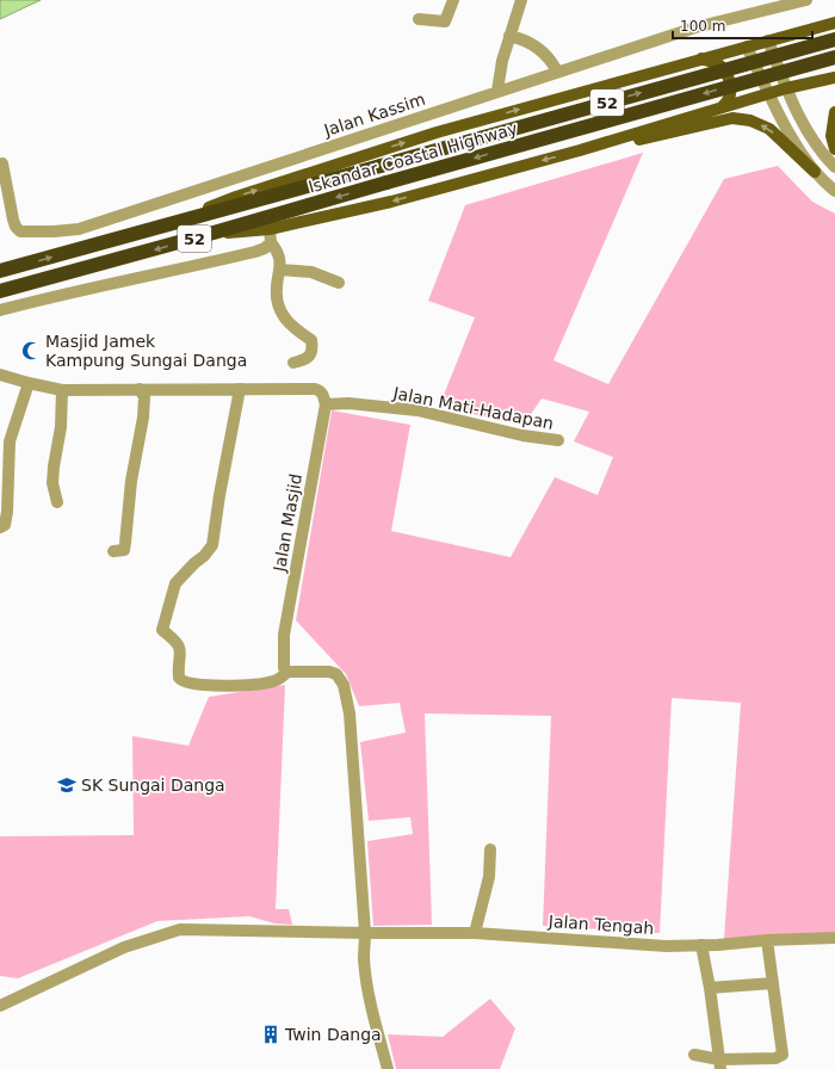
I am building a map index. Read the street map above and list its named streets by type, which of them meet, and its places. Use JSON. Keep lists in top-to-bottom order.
{
  "streets": {
    "highway": ["52", "Iskandar Coastal Highway"],
    "street": [
      "Jalan Kassim",
      "Jalan Mati-Hadapan",
      "Jalan Masjid",
      "Jalan Tengah"
    ]
  },
  "crossings": [
    ["Jalan Mati-Hadapan", "Jalan Masjid"]
  ],
  "places": {
    "mosque": ["Masjid Jamek Kampung Sungai Danga"],
    "school or university": ["SK Sungai Danga"],
    "building": ["Twin Danga"]
  },
  "scale_bar": "100 m"
}
